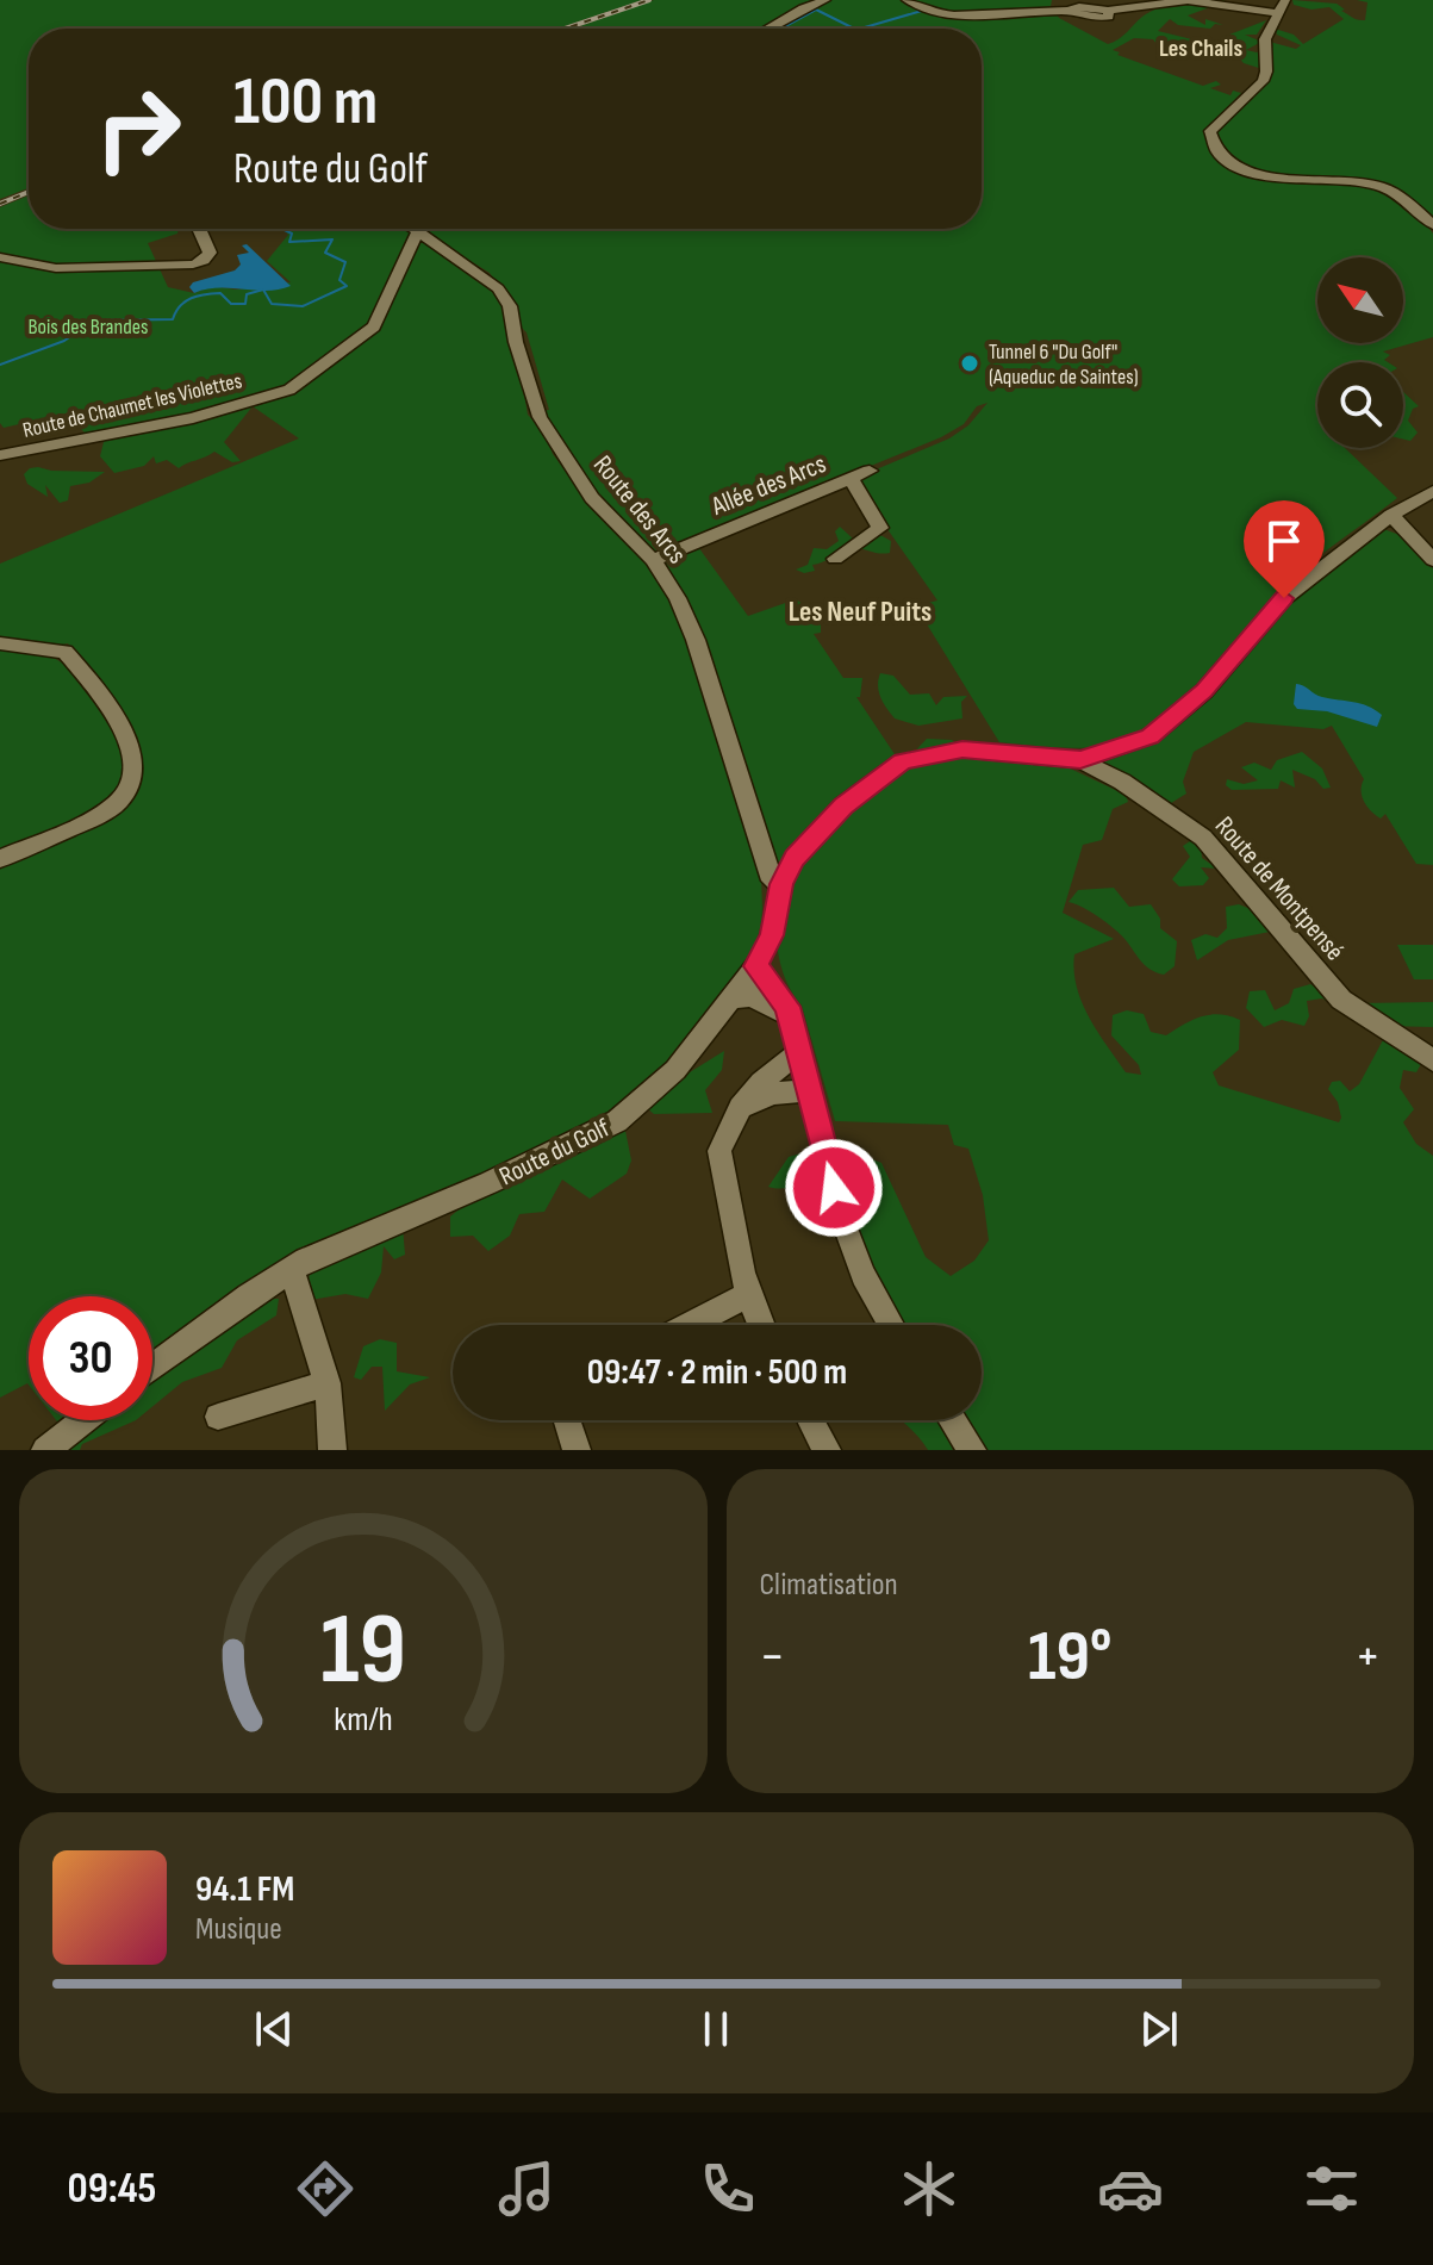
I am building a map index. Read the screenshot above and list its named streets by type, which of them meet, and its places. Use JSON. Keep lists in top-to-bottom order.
{
  "streets": {
    "street": [
      "Route de Chaumet les Violettes",
      "Allée des Arcs",
      "Route des Arcs",
      "Route de Montpensé",
      "Route du Golf"
    ]
  },
  "crossings": [
    ["Route de Chaumet les Violettes", "Route des Arcs"],
    ["Allée des Arcs", "Route des Arcs"],
    ["Route des Arcs", "Route du Golf"],
    ["Route de Montpensé", "Route du Golf"]
  ],
  "districts": ["Les Chails", "Les Neuf Puits"],
  "parks": ["Bois des Brandes"],
  "places": ["Tunnel 6 \"Du Golf\" (Aqueduc de Saintes)"],
  "north": "top left",
  "page": {
    "turn": ["100 m", "Route du Golf"],
    "limit": "30",
    "trip": "09:47 · 2 min · 500 m",
    "tile": "Climatisation",
    "heat": ["−", "19°", "+"],
    "song": ["94.1 FM", "Musique"],
    "tabs": "09:45",
    "gauge": ["19", "km/h"]
  }
}
